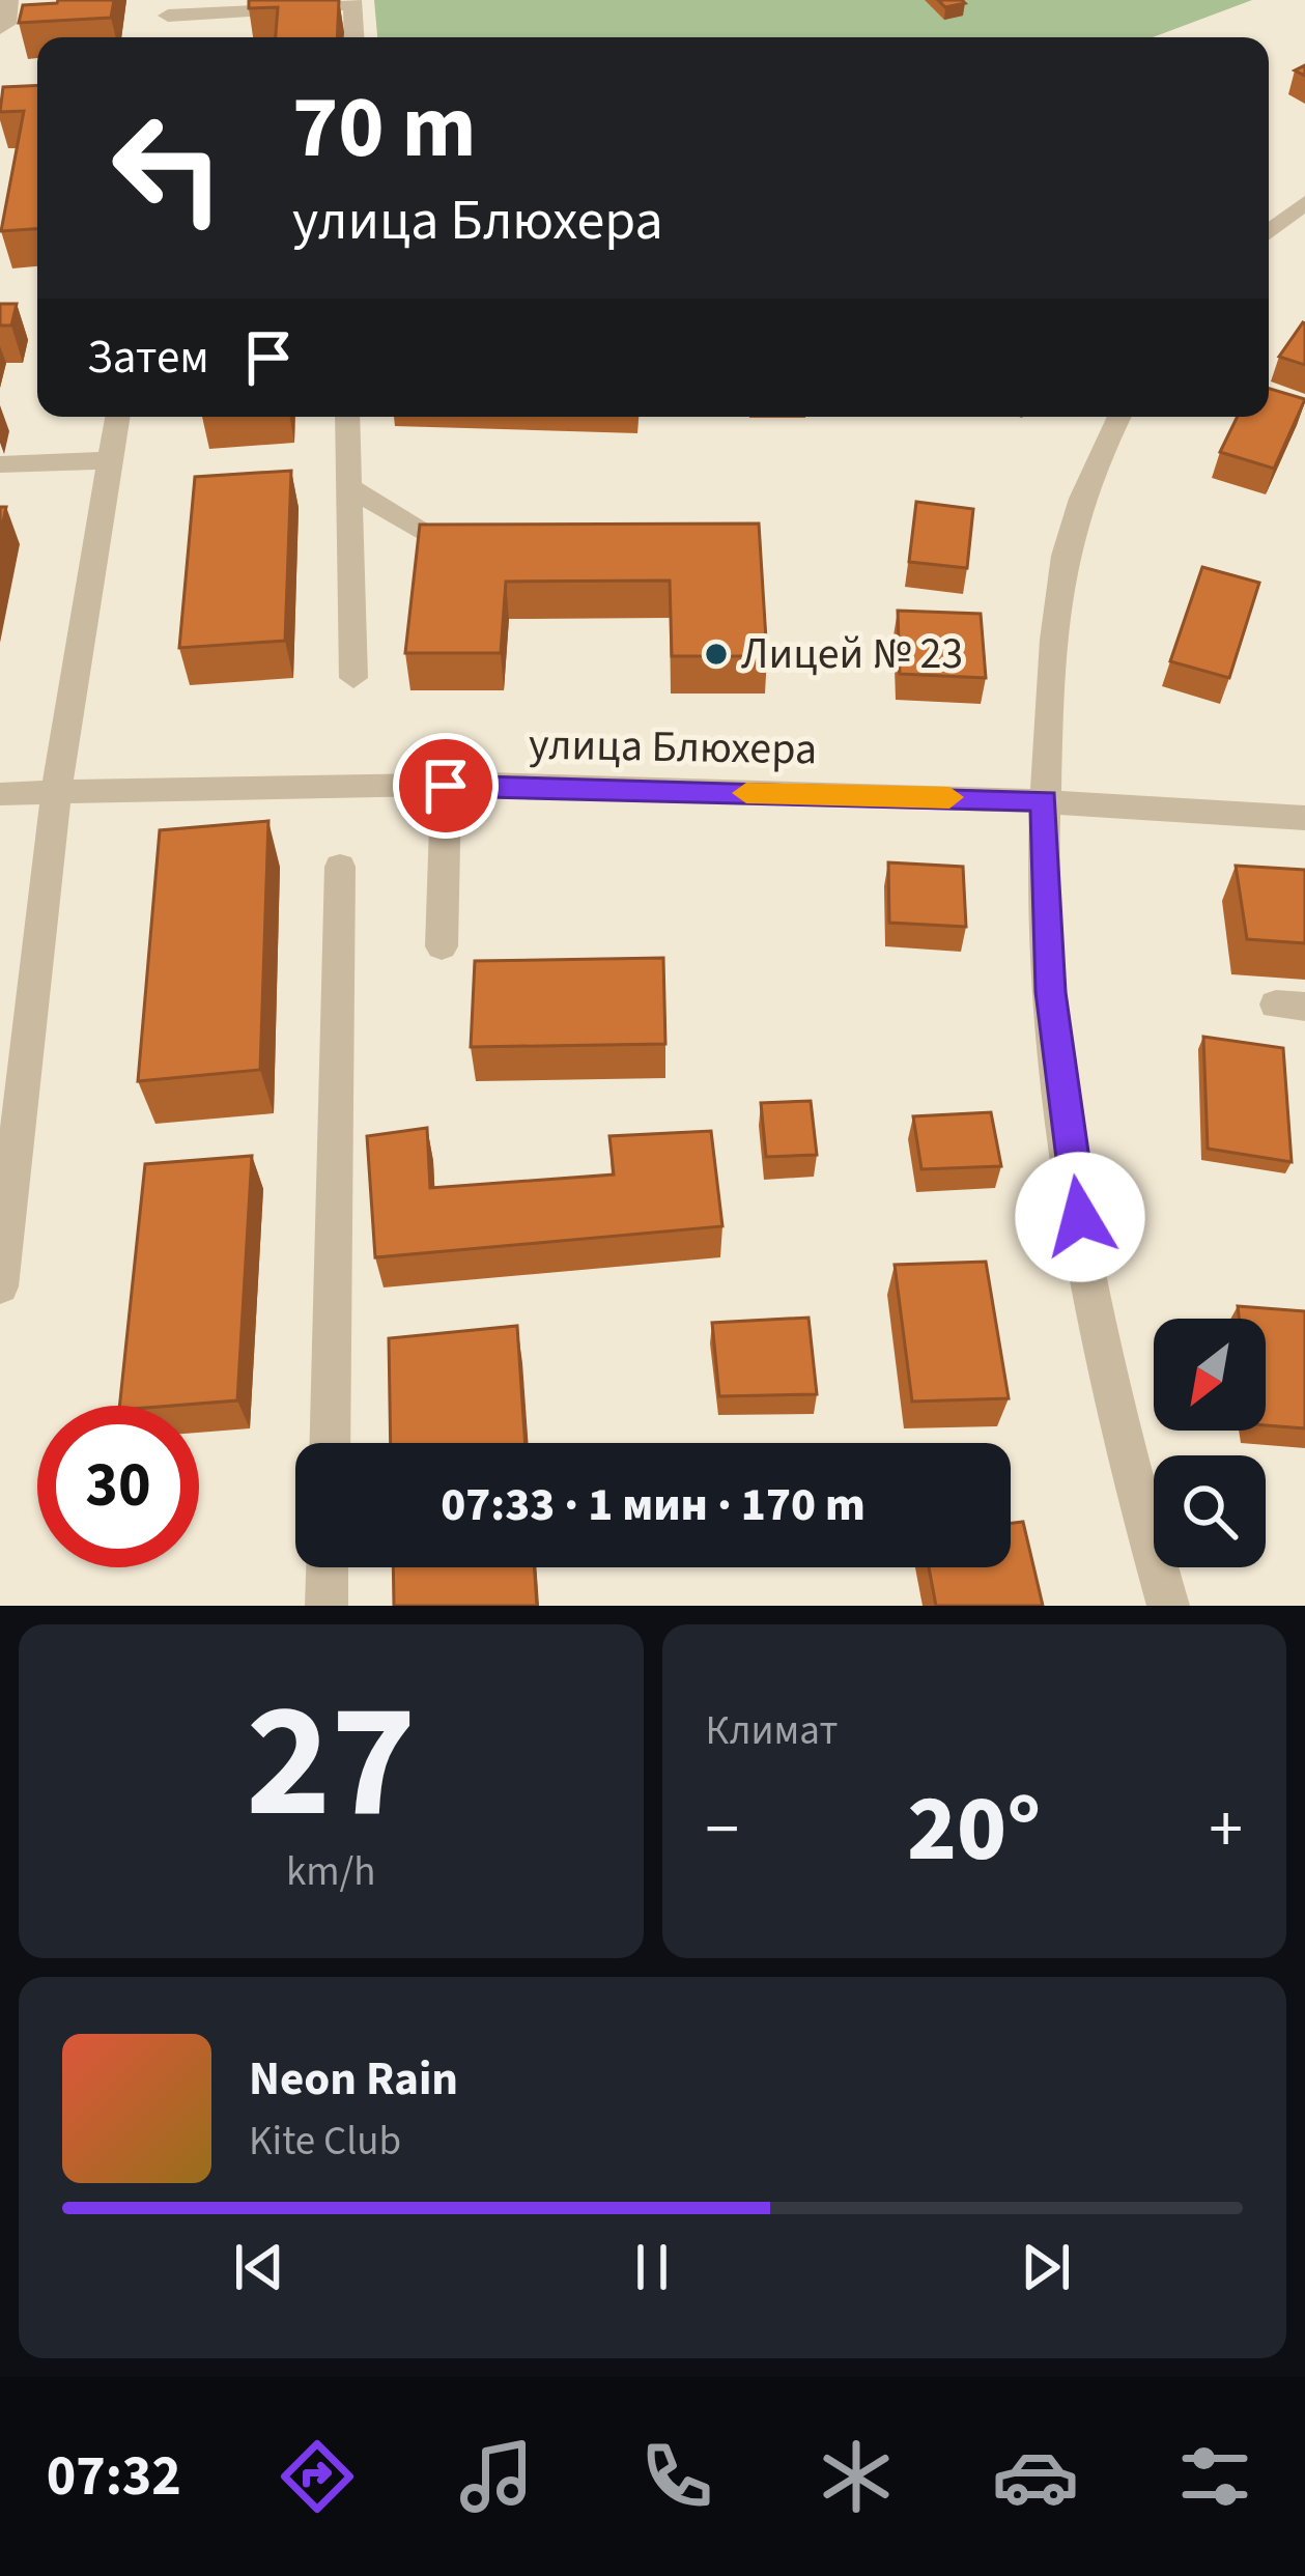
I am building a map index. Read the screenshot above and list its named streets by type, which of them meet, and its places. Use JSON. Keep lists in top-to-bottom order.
{
  "streets": {
    "street": ["улица Блюхера"]
  },
  "places": ["Лицей № 23"],
  "north": "bottom left",
  "page": {
    "turn": ["70 m", "улица Блюхера"],
    "then": "Затем",
    "limit": "30",
    "trip": "07:33 · 1 мин · 170 m",
    "tile": [
      ["27", "km/h"],
      "Климат"
    ],
    "heat": ["−", "20°", "+"],
    "song": ["Neon Rain", "Kite Club"],
    "tabs": "07:32"
  }
}
